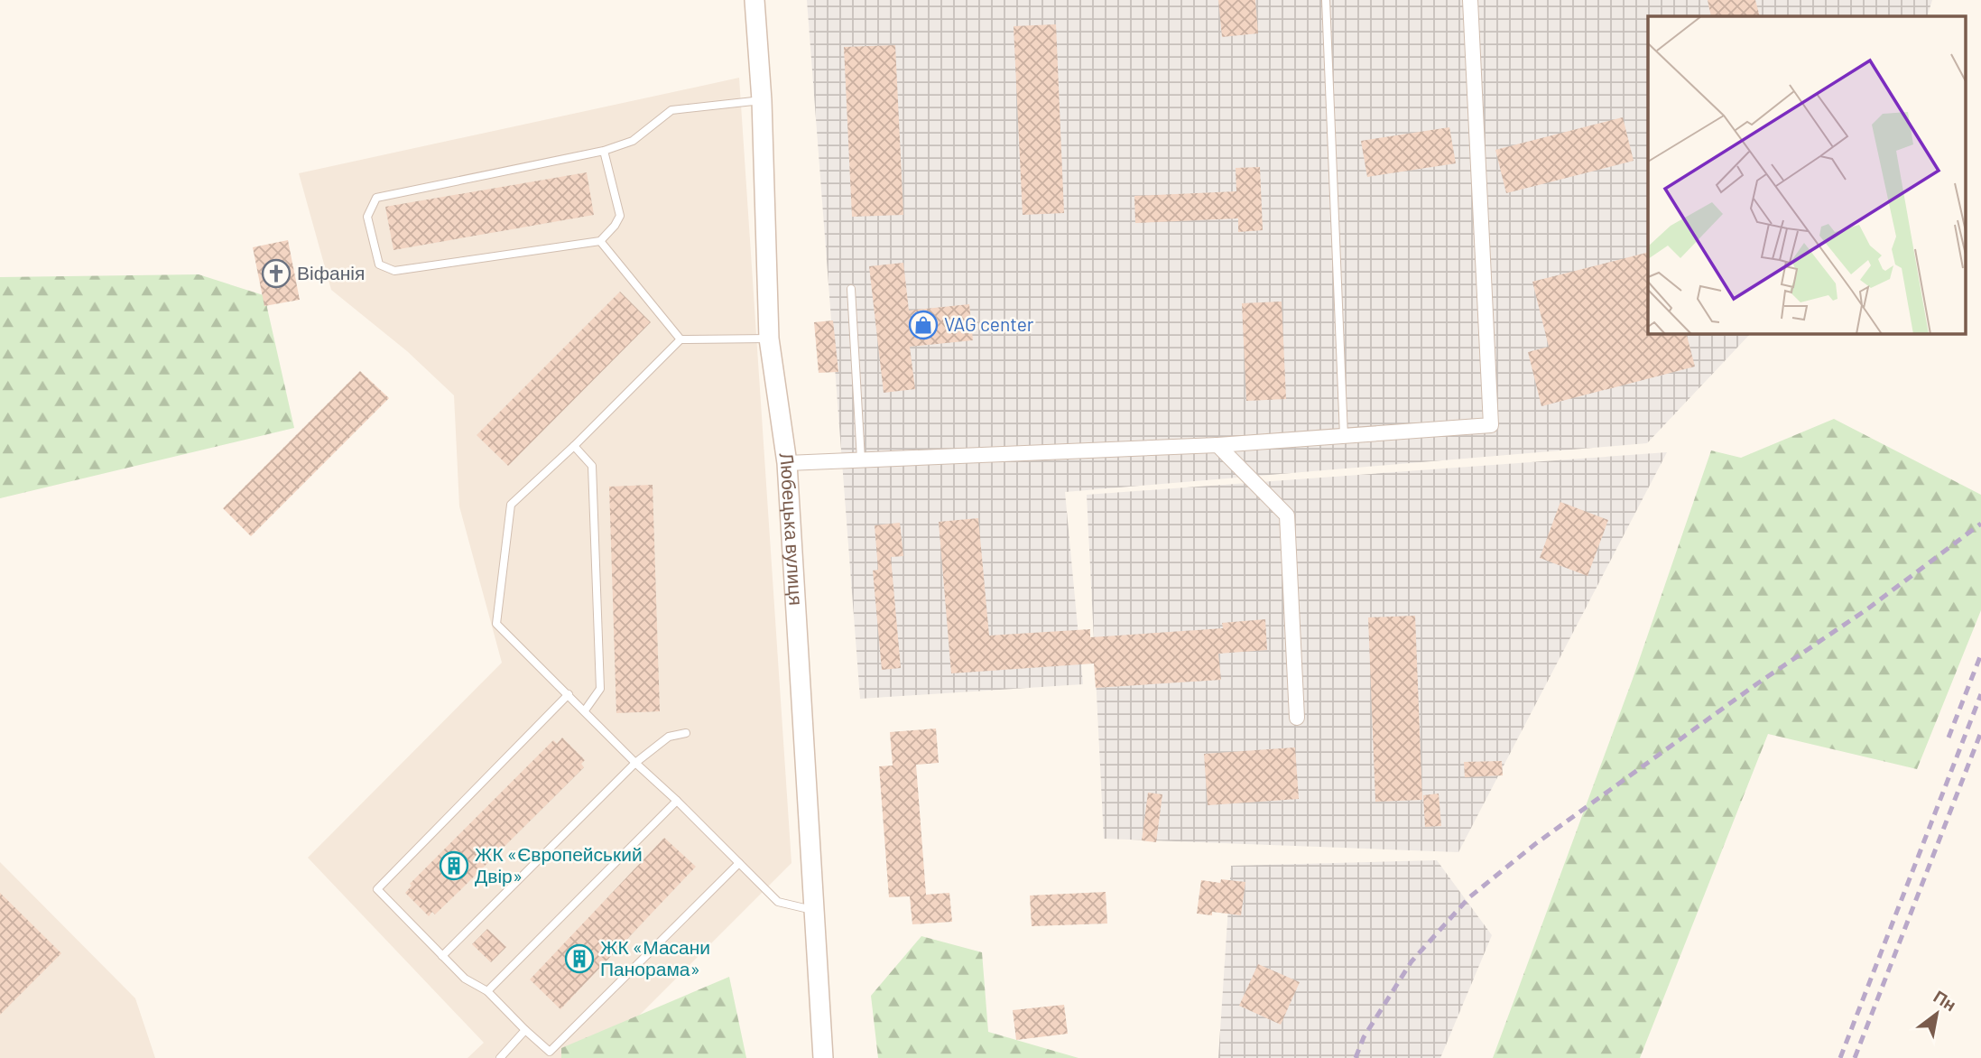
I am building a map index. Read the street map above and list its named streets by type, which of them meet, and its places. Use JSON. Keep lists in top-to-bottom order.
{
  "streets": {
    "main road": ["Любецька вулиця"]
  },
  "places": {
    "church": ["Віфанія"],
    "shop": ["VAG center"],
    "building": ["ЖК «Європейський Двір»", "ЖК «Масани Панорама»"]
  },
  "north": "top right"
}
